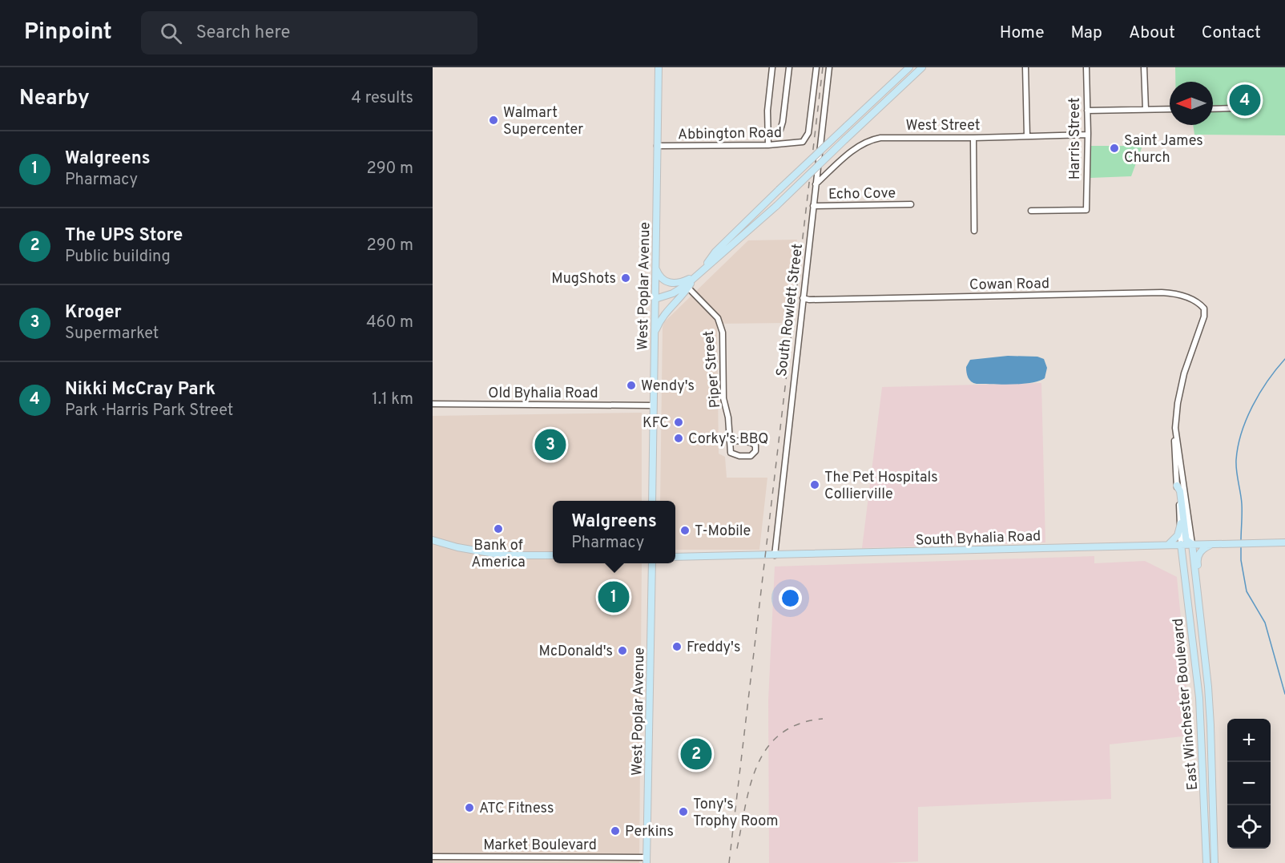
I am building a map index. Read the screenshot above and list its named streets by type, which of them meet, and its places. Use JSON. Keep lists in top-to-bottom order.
{
  "streets": {
    "main road": ["West Poplar Avenue", "South Byhalia Road", "East Winchester Boulevard"],
    "street": [
      "West Street",
      "Abbington Road",
      "Harris Street",
      "Echo Cove",
      "Cowan Road",
      "South Rowlett Street",
      "Piper Street",
      "Old Byhalia Road",
      "Market Boulevard"
    ]
  },
  "crossings": [
    ["West Street", "Harris Street"],
    ["West Street", "South Rowlett Street"],
    ["Abbington Road", "West Poplar Avenue"],
    ["Echo Cove", "South Rowlett Street"],
    ["Cowan Road", "South Rowlett Street"],
    ["West Poplar Avenue", "Old Byhalia Road"],
    ["West Poplar Avenue", "Market Boulevard"],
    ["South Rowlett Street", "South Byhalia Road"],
    ["South Byhalia Road", "East Winchester Boulevard"]
  ],
  "places": [
    "Walmart Supercenter",
    "Saint James Church",
    "MugShots",
    "Wendy's",
    "KFC",
    "Corky's BBQ",
    "The Pet Hospitals Collierville",
    "Bank of America",
    "T-Mobile",
    "Freddy's",
    "McDonald's",
    "ATC Fitness",
    "Tony's Trophy Room",
    "Perkins"
  ],
  "north": "left",
  "page": {
    "header": "Pinpoint",
    "search": "Search here",
    "nav": [
      "Home",
      "Map",
      "About",
      "Contact"
    ],
    "heading": ["Nearby", "4 results"],
    "pins": [
      "4",
      "3",
      "1",
      "2"
    ],
    "list": [
      {
        "mark": "1",
        "name": "Walgreens",
        "note": "Pharmacy",
        "value": "290 m"
      },
      {
        "mark": "2",
        "name": "The UPS Store",
        "note": "Public building",
        "value": "290 m"
      },
      {
        "mark": "3",
        "name": "Kroger",
        "note": "Supermarket",
        "value": "460 m"
      },
      {
        "mark": "4",
        "name": "Nikki McCray Park",
        "note": "Park · Harris Park Street",
        "value": "1.1 km"
      }
    ],
    "popup": ["Walgreens", "Pharmacy"],
    "map_buttons": ["+", "−"]
  }
}
